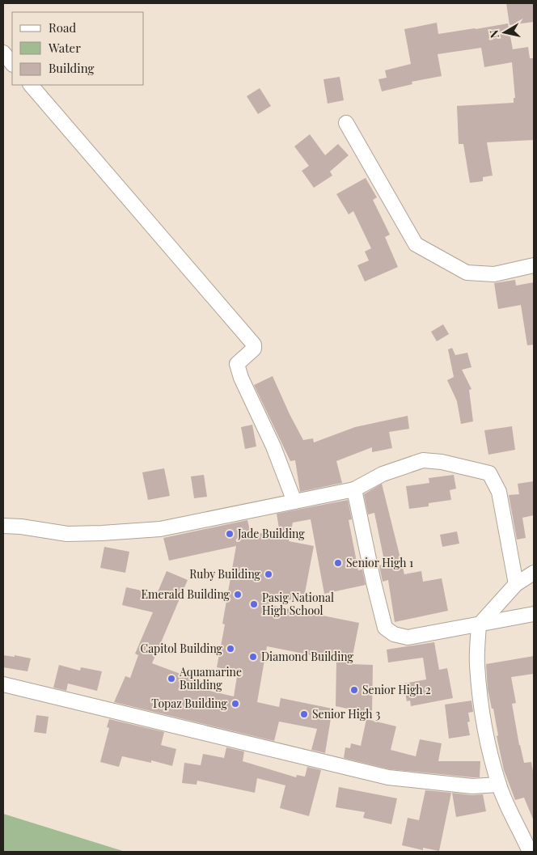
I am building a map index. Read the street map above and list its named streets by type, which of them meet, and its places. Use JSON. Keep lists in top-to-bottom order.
{
  "places": [
    "Jade Building",
    "Senior High 1",
    "Ruby Building",
    "Emerald Building",
    "Pasig National High School",
    "Capitol Building",
    "Diamond Building",
    "Aquamarine Building",
    "Senior High 2",
    "Topaz Building",
    "Senior High 3"
  ],
  "legend": ["Road", "Water", "Building"],
  "north": "left"
}
